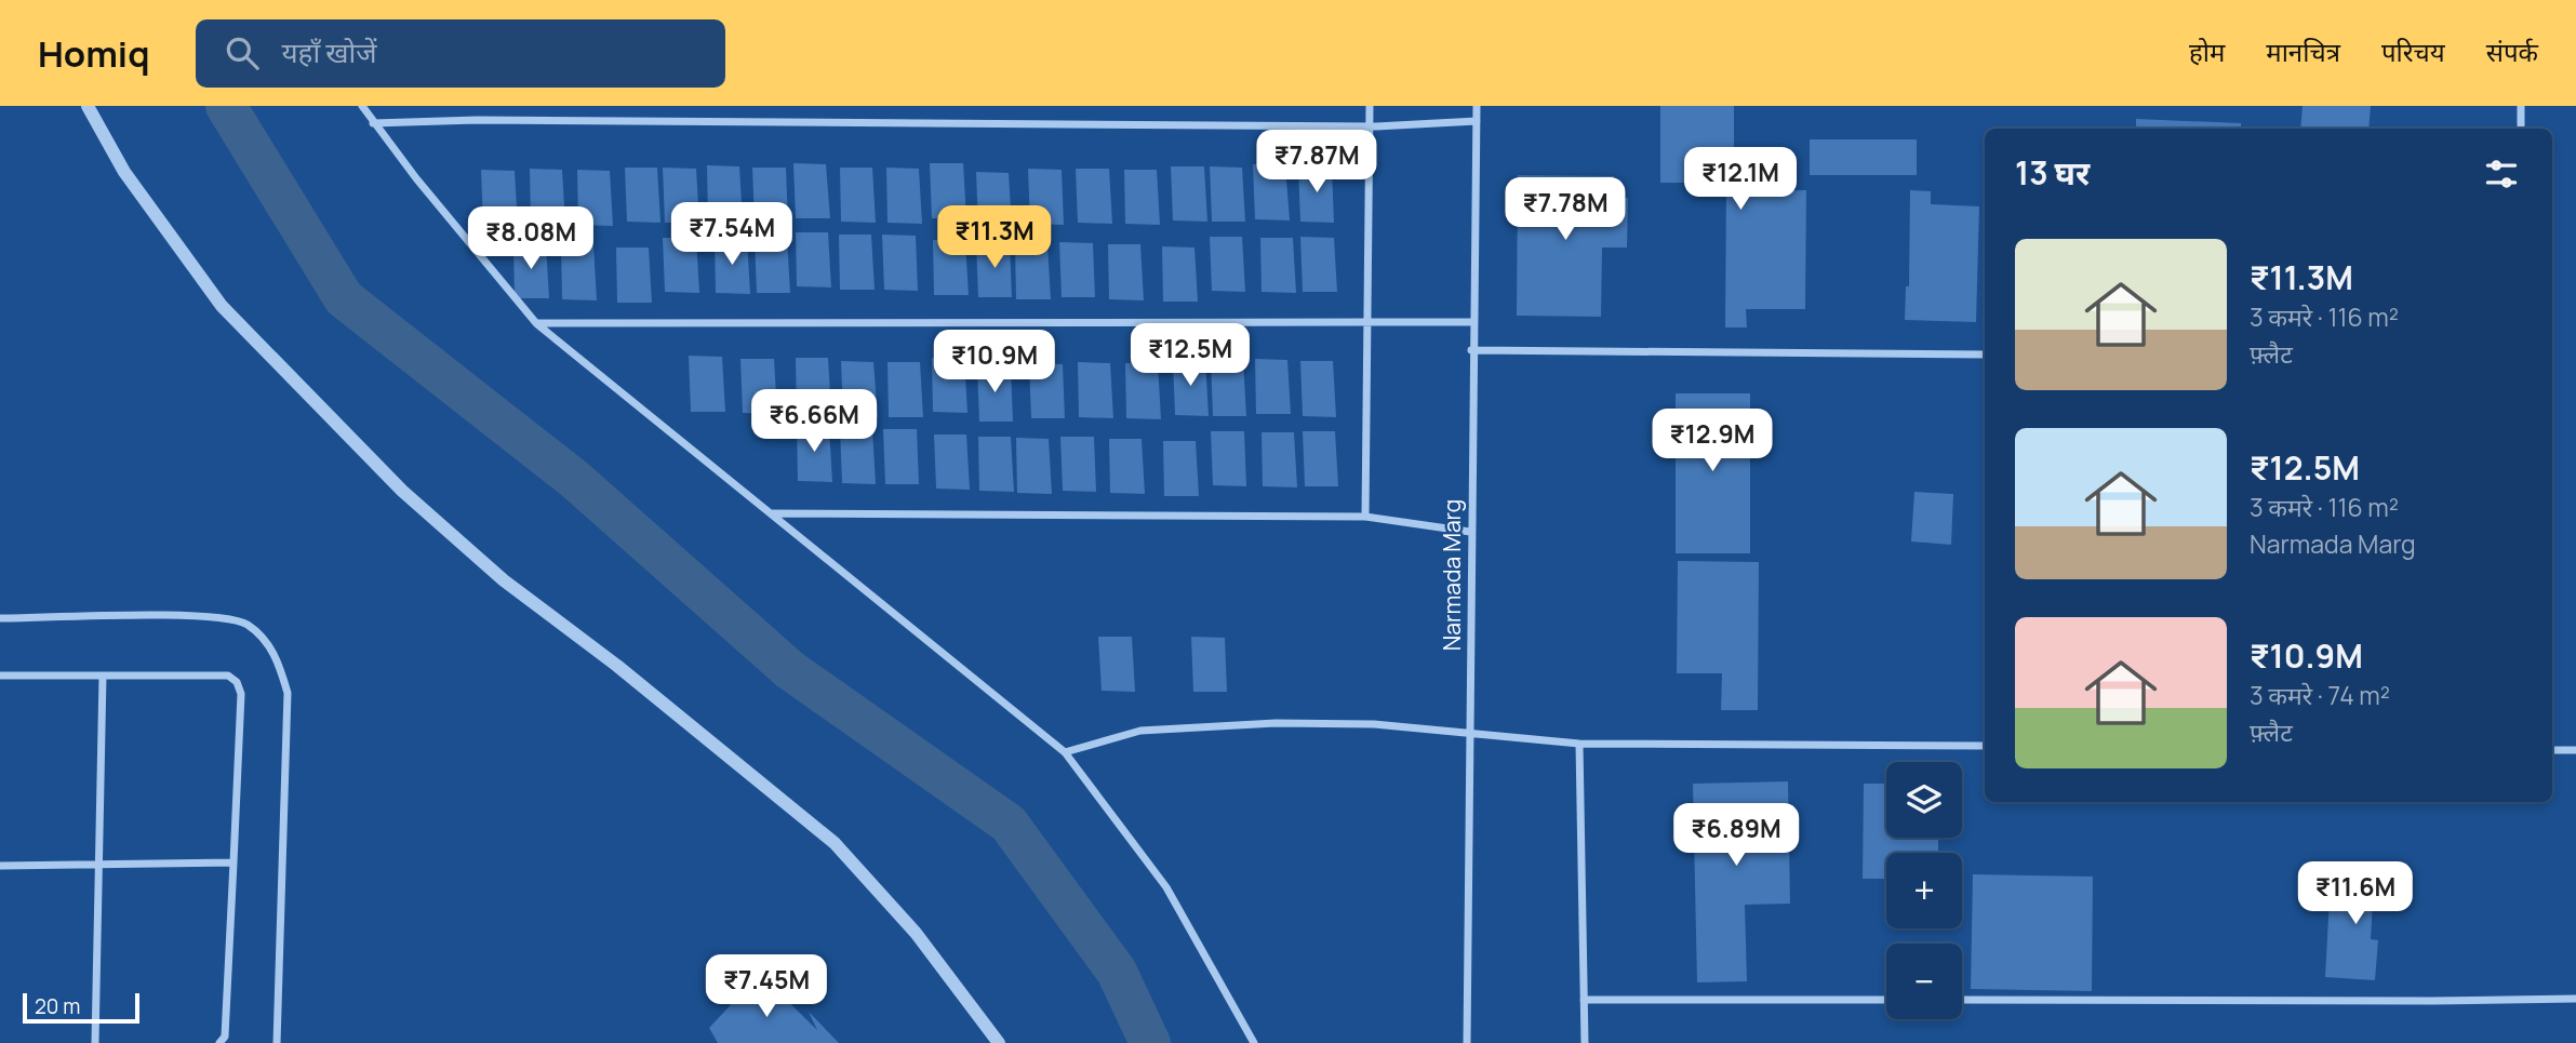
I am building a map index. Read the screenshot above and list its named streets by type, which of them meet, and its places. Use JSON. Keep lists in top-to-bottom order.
{
  "streets": {
    "street": ["Narmada Marg"]
  },
  "scale_bar": "20 m",
  "page": {
    "header": "Homiq",
    "search": "यहाँ खोजें",
    "nav": [
      "होम",
      "मानचित्र",
      "परिचय",
      "संपर्क"
    ],
    "heading": "13 घर",
    "price": [
      "₹7.87M",
      "₹12.1M",
      "₹7.78M",
      "₹7.54M",
      "₹11.3M",
      "₹8.08M",
      "₹12.5M",
      "₹10.9M",
      "₹6.66M",
      "₹12.9M",
      "₹6.89M",
      "₹11.6M",
      "₹7.45M"
    ],
    "list": [
      {
        "name": "₹11.3M",
        "note": "3 कमरे · 116 m² · फ़्लैट"
      },
      {
        "name": "₹12.5M",
        "note": "3 कमरे · 116 m² · Narmada Marg"
      },
      {
        "name": "₹10.9M",
        "note": "3 कमरे · 74 m² · फ़्लैट"
      }
    ],
    "map_buttons": ["+", "−"],
    "scale": "20 m"
  }
}
